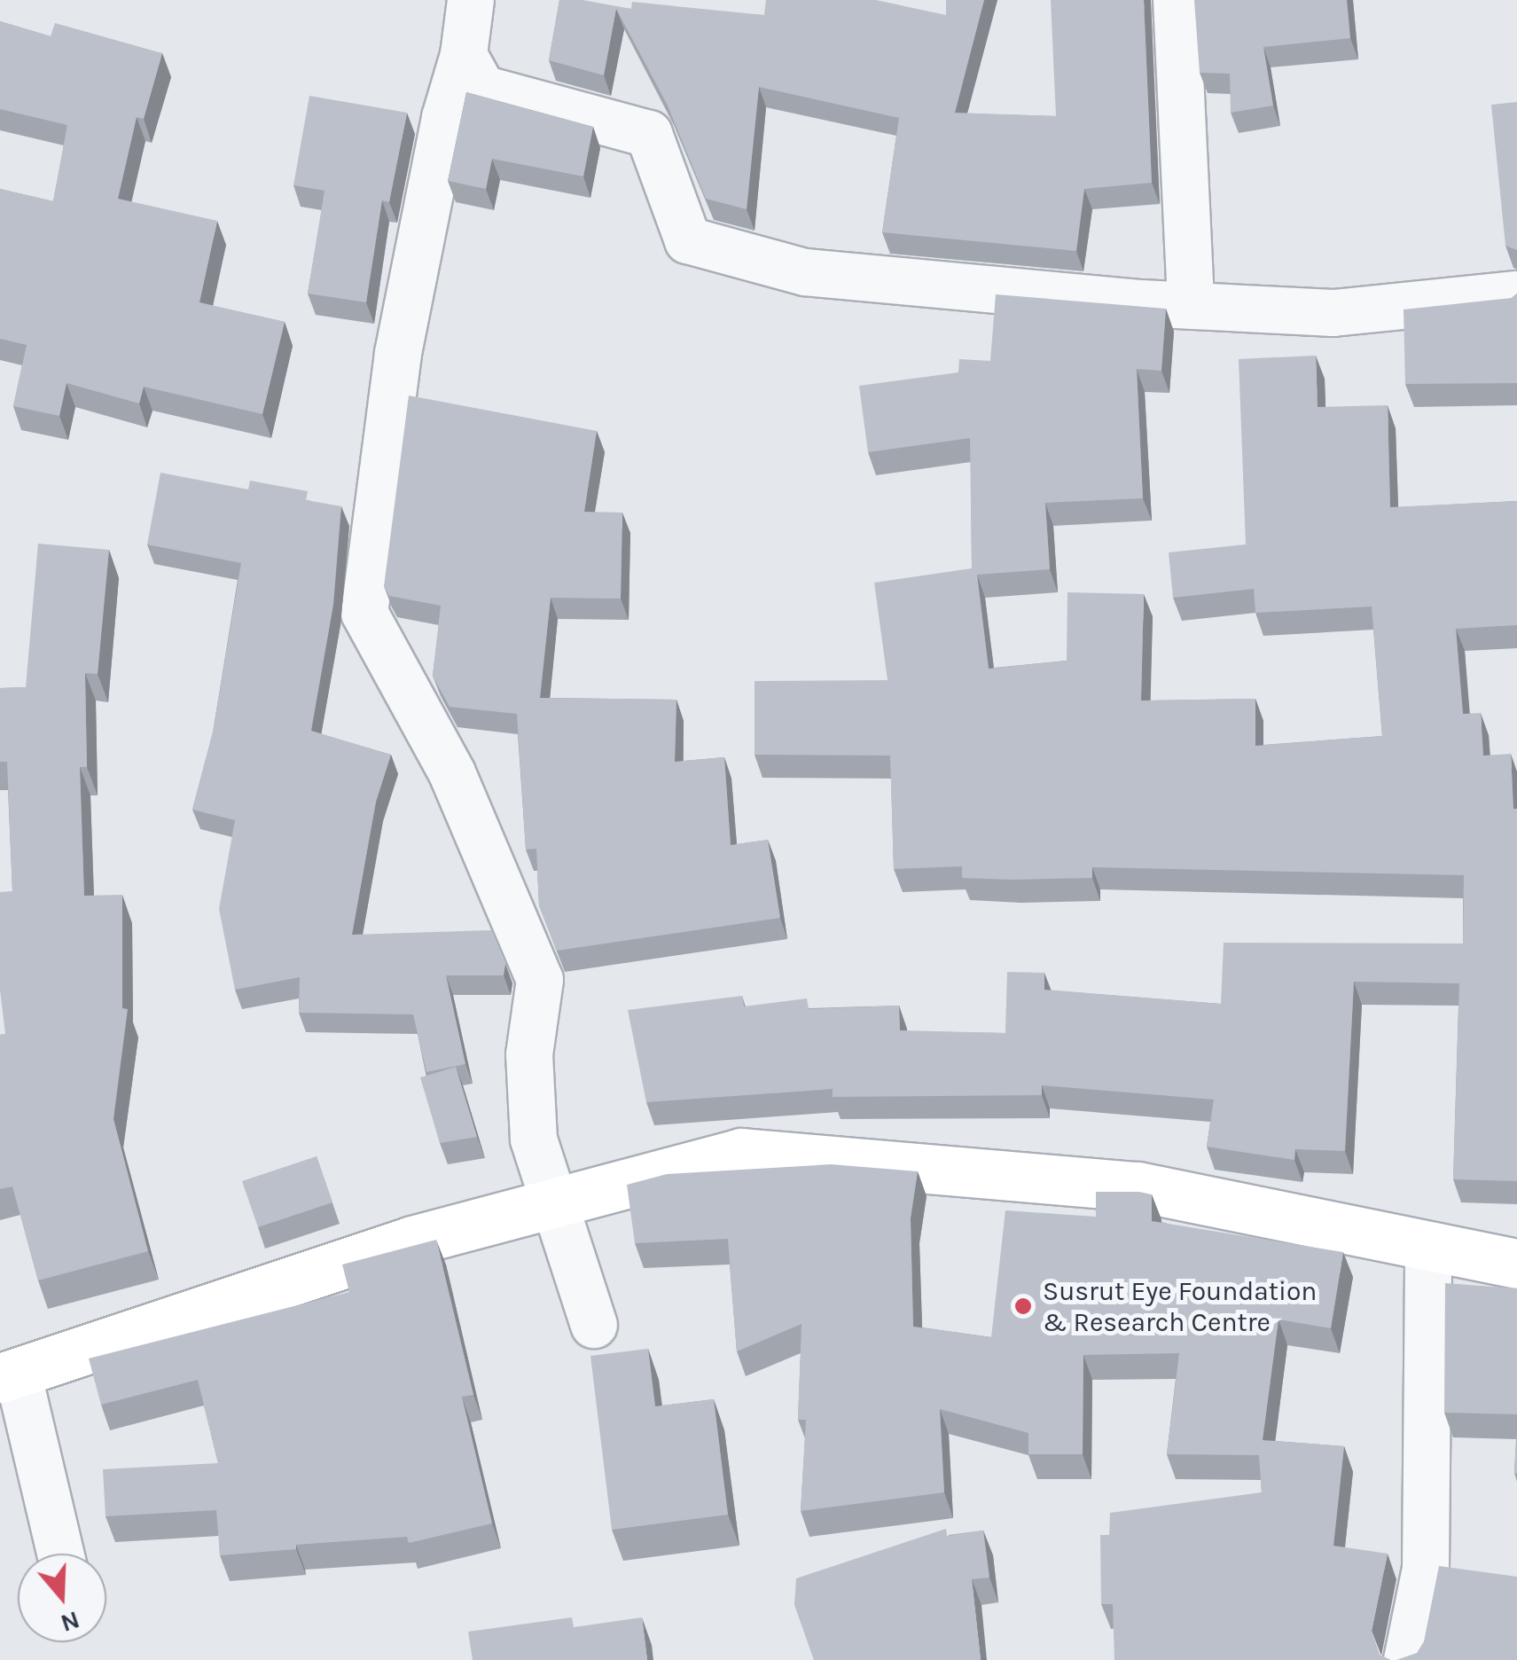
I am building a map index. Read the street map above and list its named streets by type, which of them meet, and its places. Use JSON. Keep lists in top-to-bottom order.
{
  "places": ["Susrut Eye Foundation & Research Centre"],
  "north": "bottom"
}
